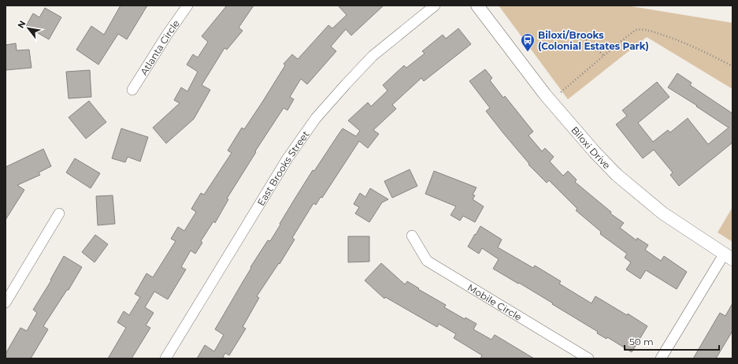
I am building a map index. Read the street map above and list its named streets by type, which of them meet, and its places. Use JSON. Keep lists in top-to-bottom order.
{
  "streets": {
    "street": [
      "Atlanta Circle",
      "Biloxi Drive",
      "East Brooks Street",
      "Mobile Circle"
    ]
  },
  "places": {
    "bus stop": ["Biloxi/Brooks (Colonial Estates Park)"]
  },
  "scale_bar": "50 m",
  "north": "top left"
}
